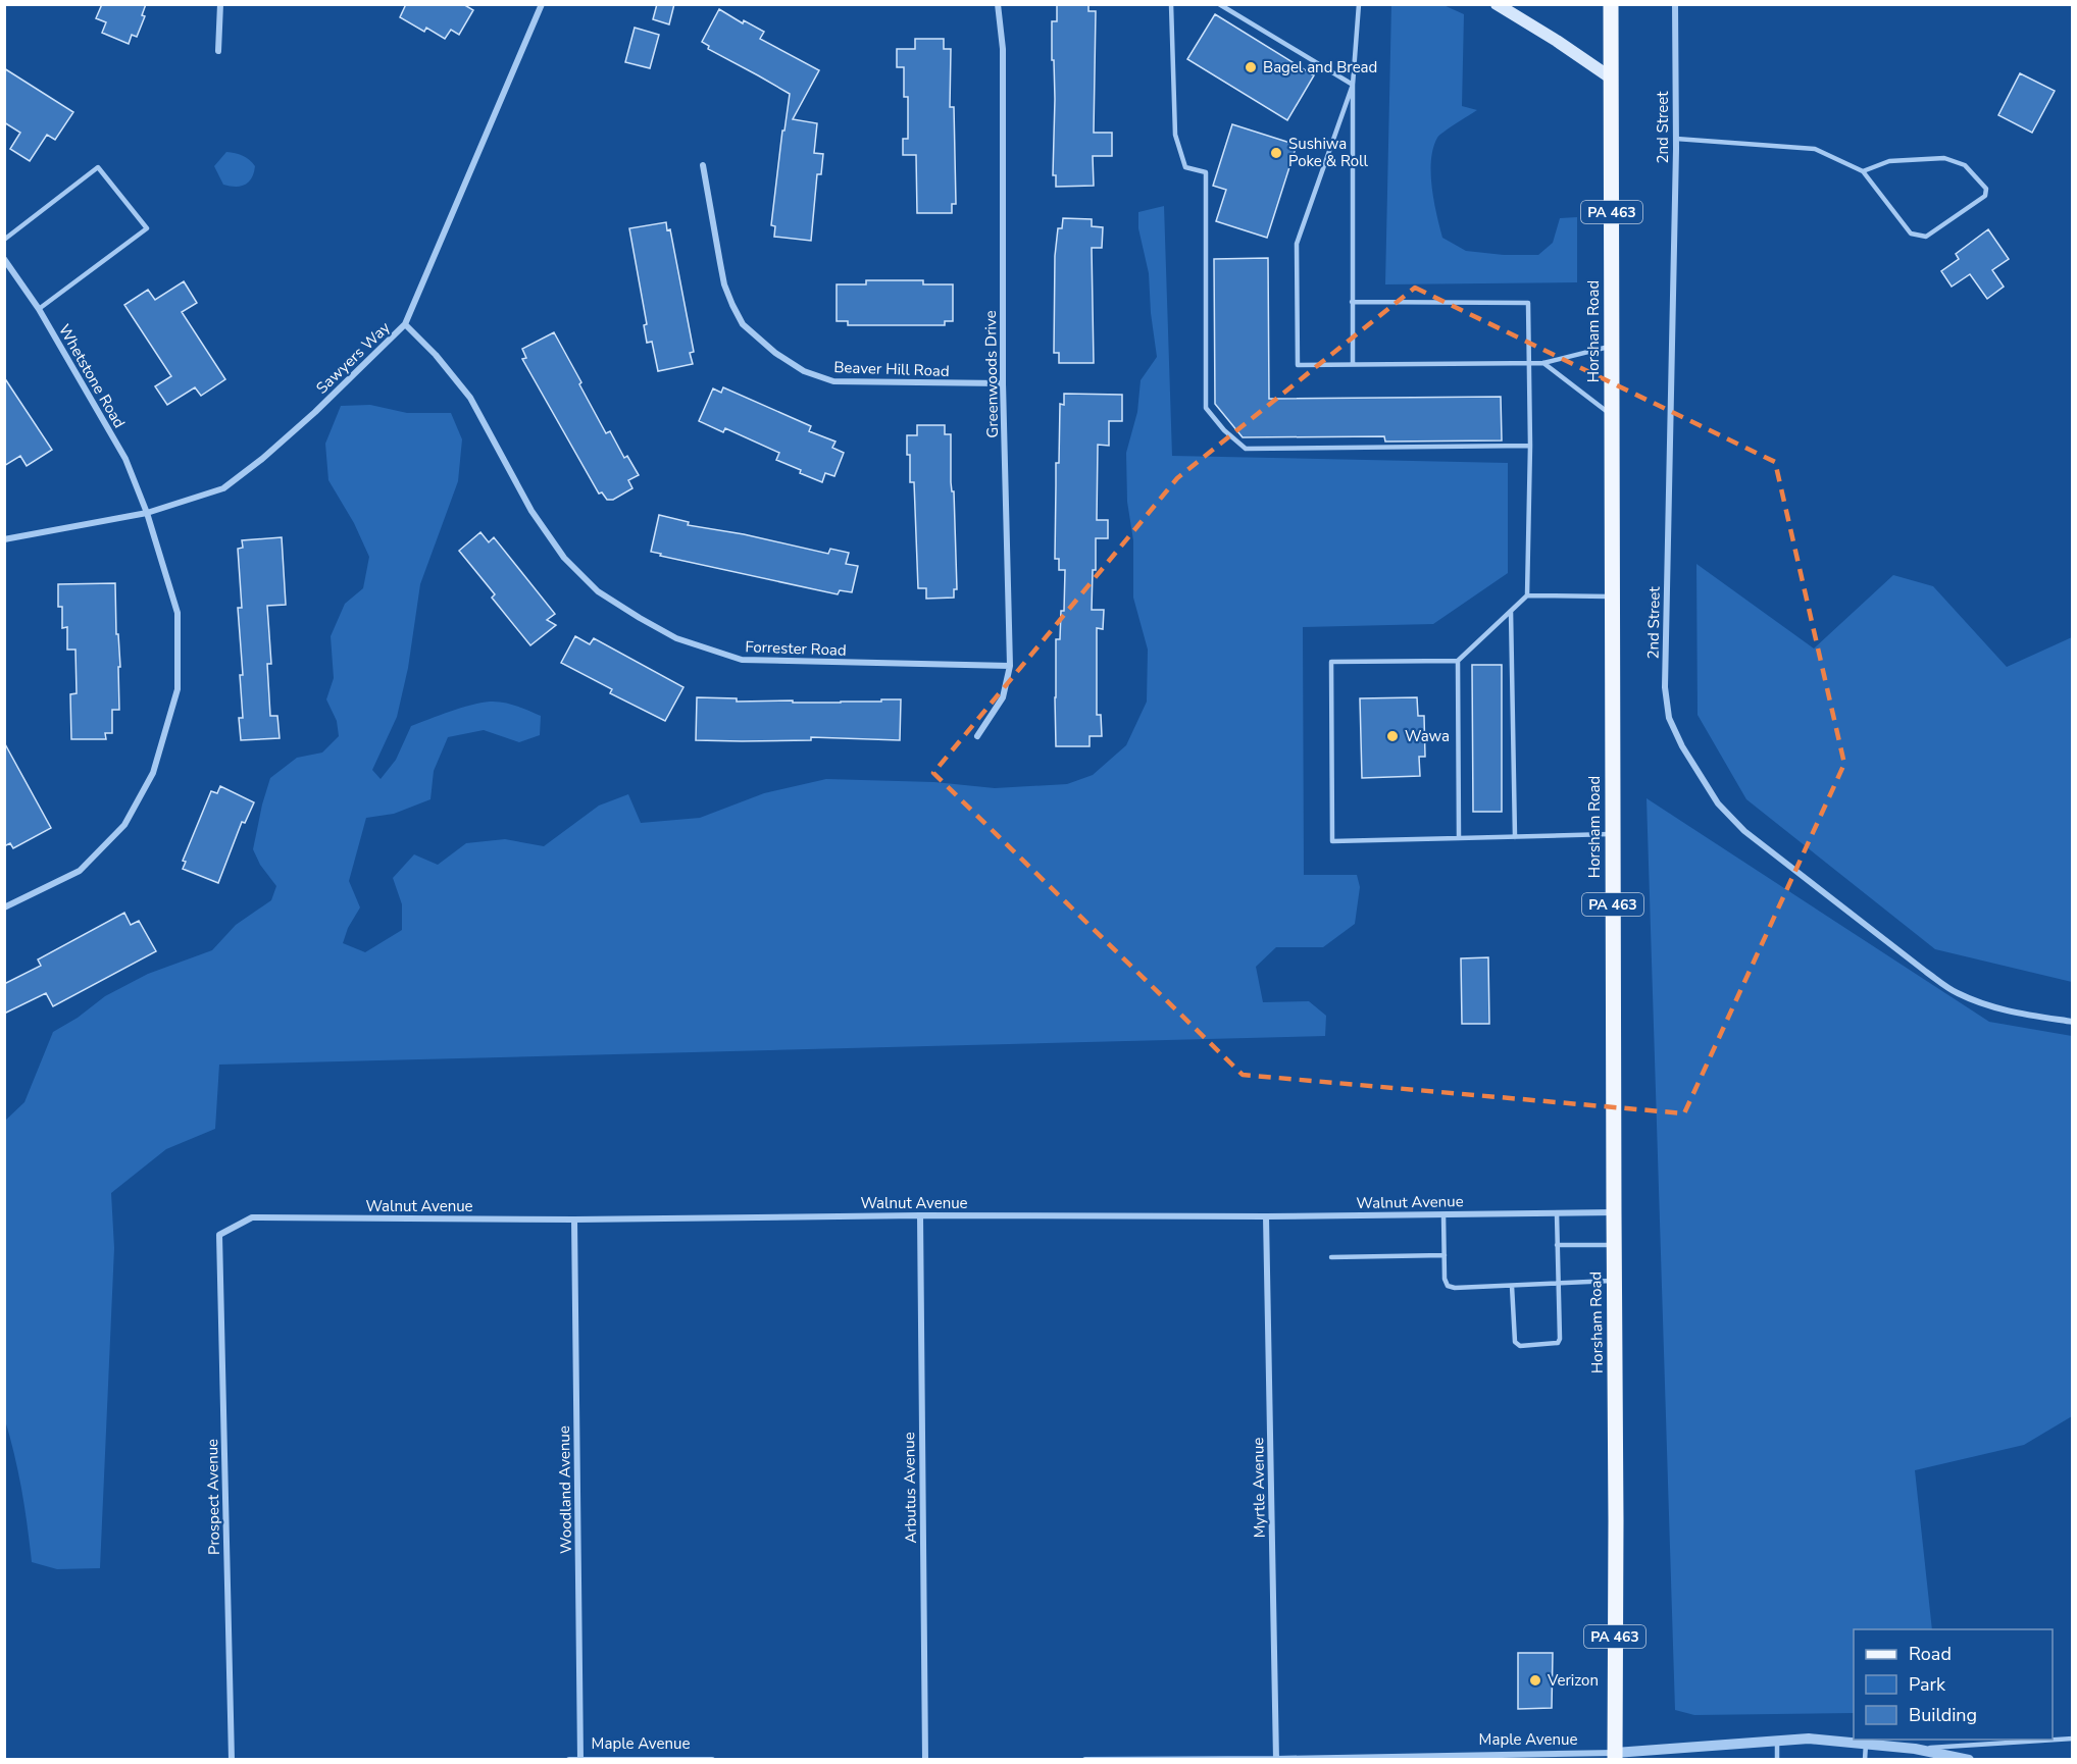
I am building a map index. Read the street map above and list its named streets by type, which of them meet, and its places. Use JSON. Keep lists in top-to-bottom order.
{
  "streets": {
    "main road": ["PA 463", "Horsham Road"],
    "street": [
      "2nd Street",
      "Sawyers Way",
      "Beaver Hill Road",
      "Greenwoods Drive",
      "Whetstone Road",
      "Forrester Road",
      "Walnut Avenue",
      "Arbutus Avenue",
      "Myrtle Avenue",
      "Woodland Avenue",
      "Prospect Avenue",
      "Maple Avenue"
    ]
  },
  "crossings": [
    ["Horsham Road", "Walnut Avenue"],
    ["Horsham Road", "Maple Avenue"],
    ["Sawyers Way", "Whetstone Road"],
    ["Sawyers Way", "Forrester Road"],
    ["Beaver Hill Road", "Greenwoods Drive"],
    ["Greenwoods Drive", "Forrester Road"],
    ["Walnut Avenue", "Arbutus Avenue"],
    ["Walnut Avenue", "Myrtle Avenue"],
    ["Walnut Avenue", "Woodland Avenue"],
    ["Walnut Avenue", "Prospect Avenue"],
    ["Myrtle Avenue", "Maple Avenue"],
    ["Woodland Avenue", "Maple Avenue"]
  ],
  "places": [
    "Bagel and Bread",
    "Sushiwa Poke & Roll",
    "Wawa",
    "Verizon"
  ],
  "legend": ["Road", "Park", "Building"]
}
